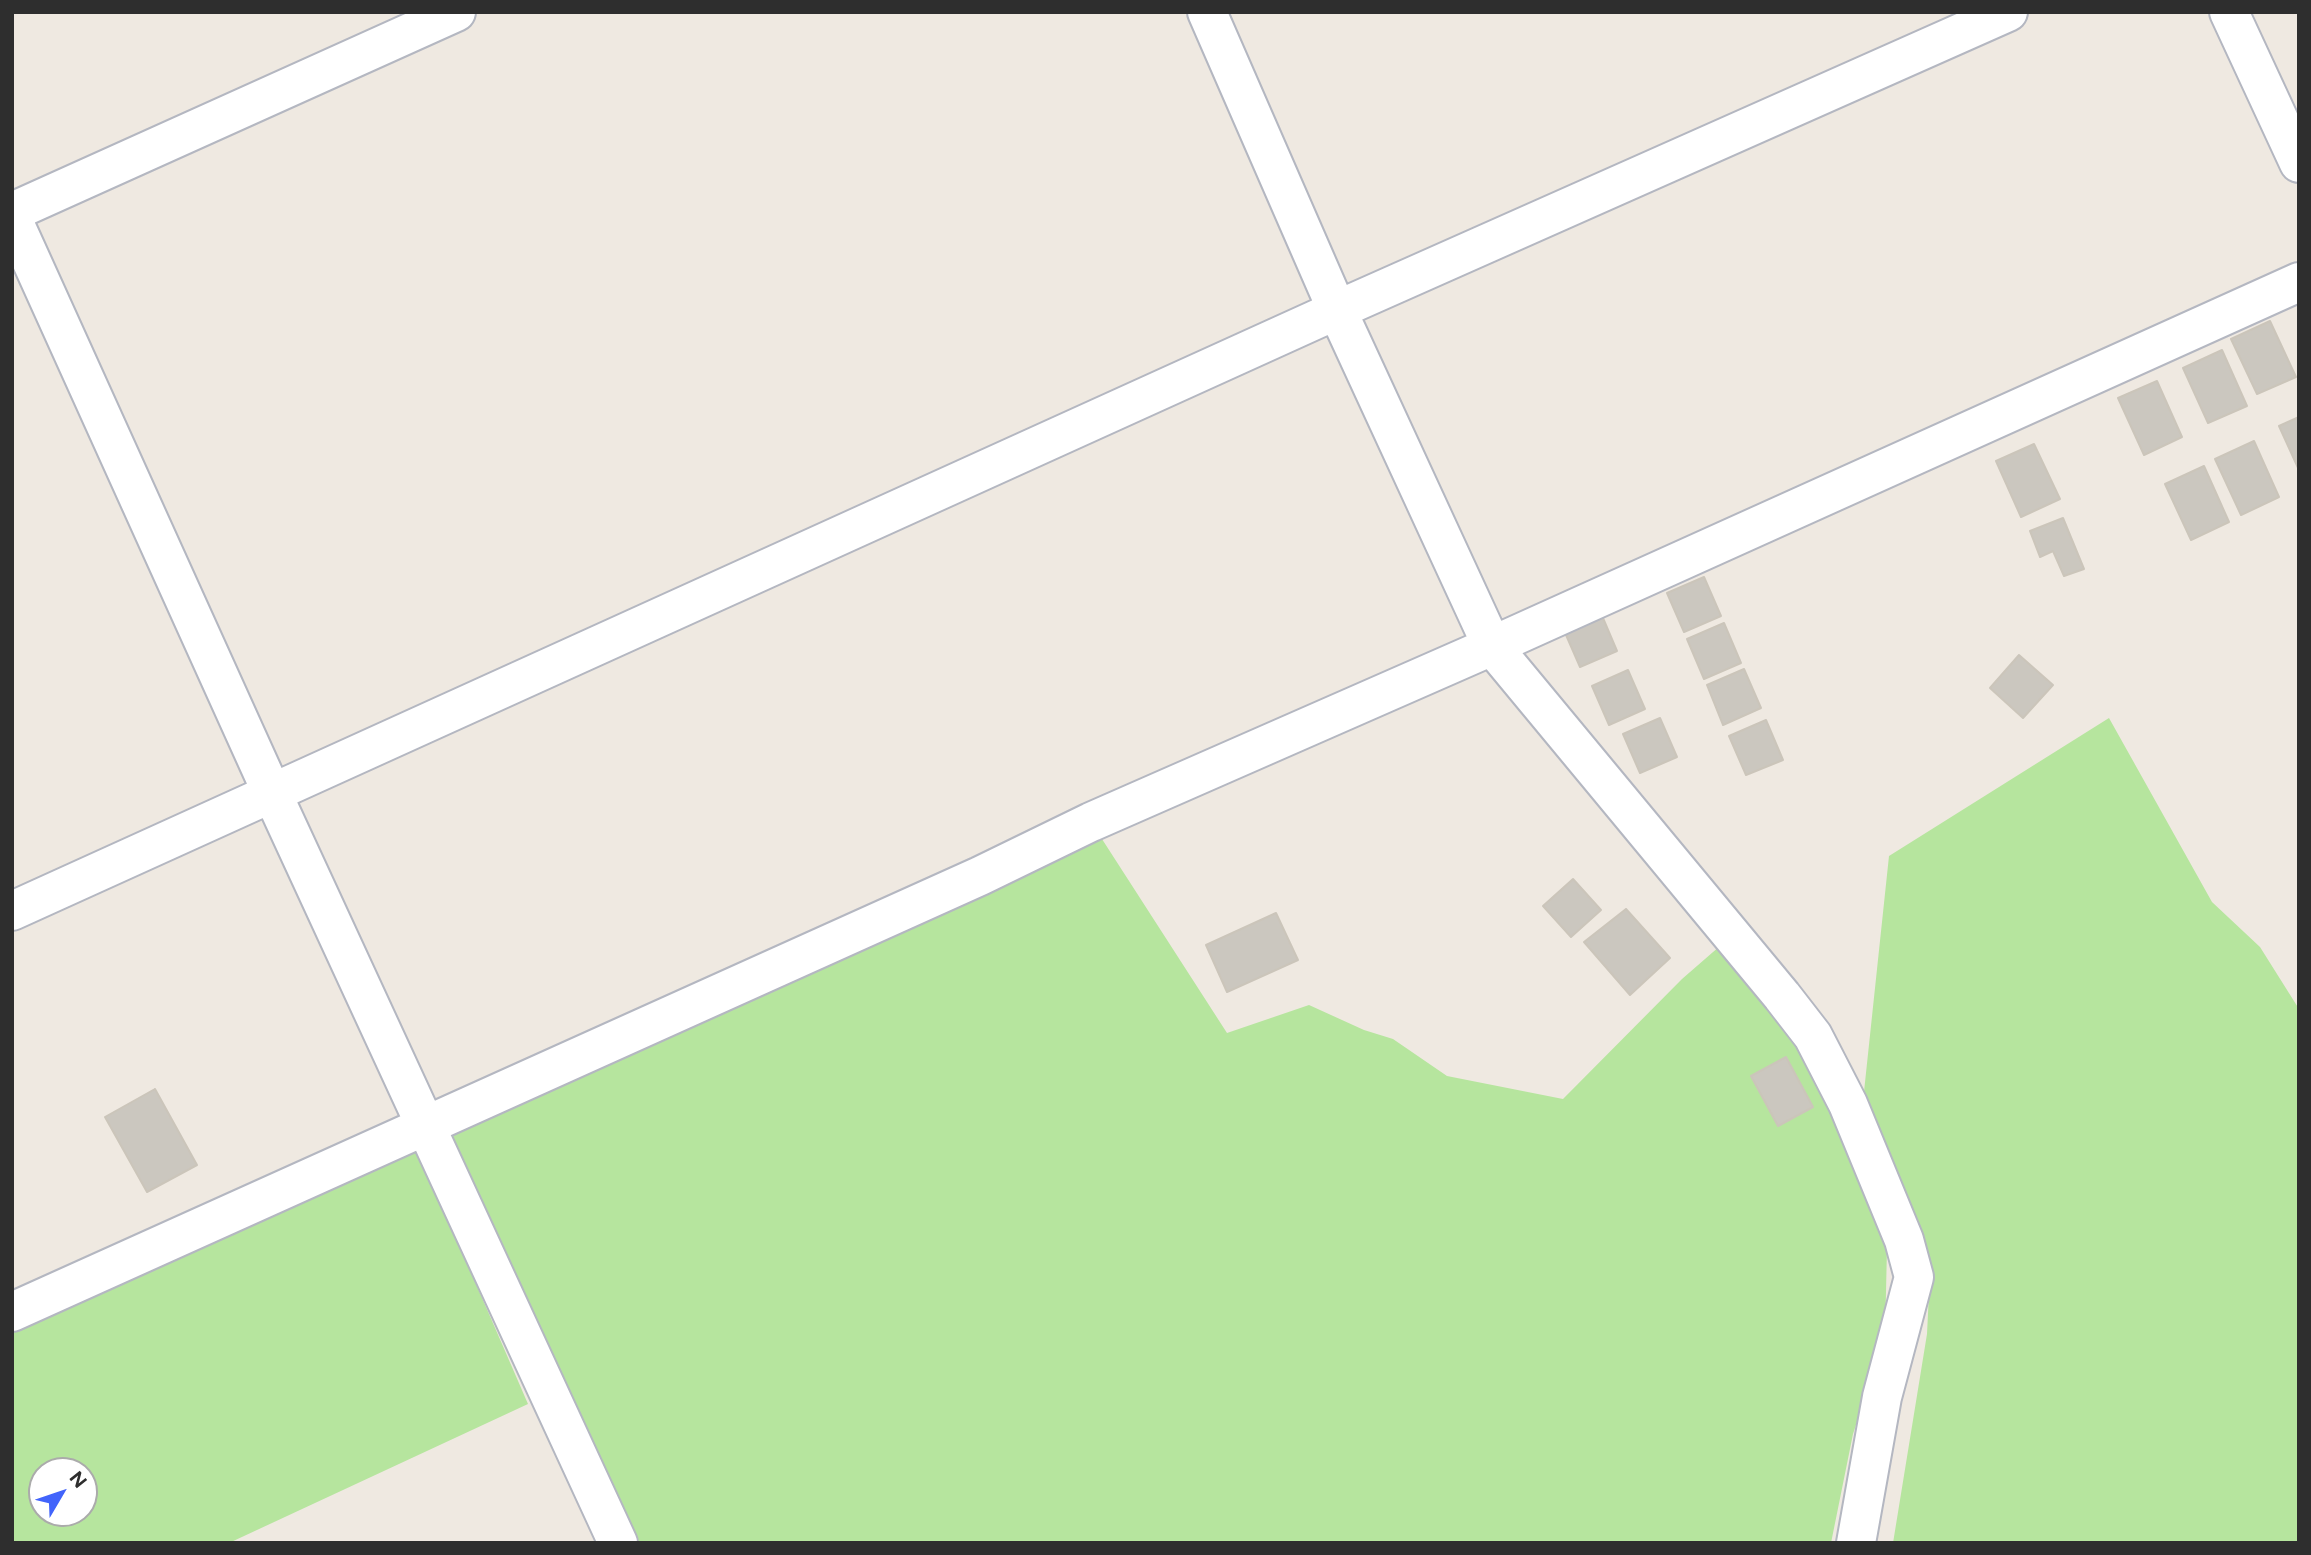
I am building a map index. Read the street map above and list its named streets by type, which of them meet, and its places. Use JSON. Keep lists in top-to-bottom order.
{
  "north": "top right"
}
